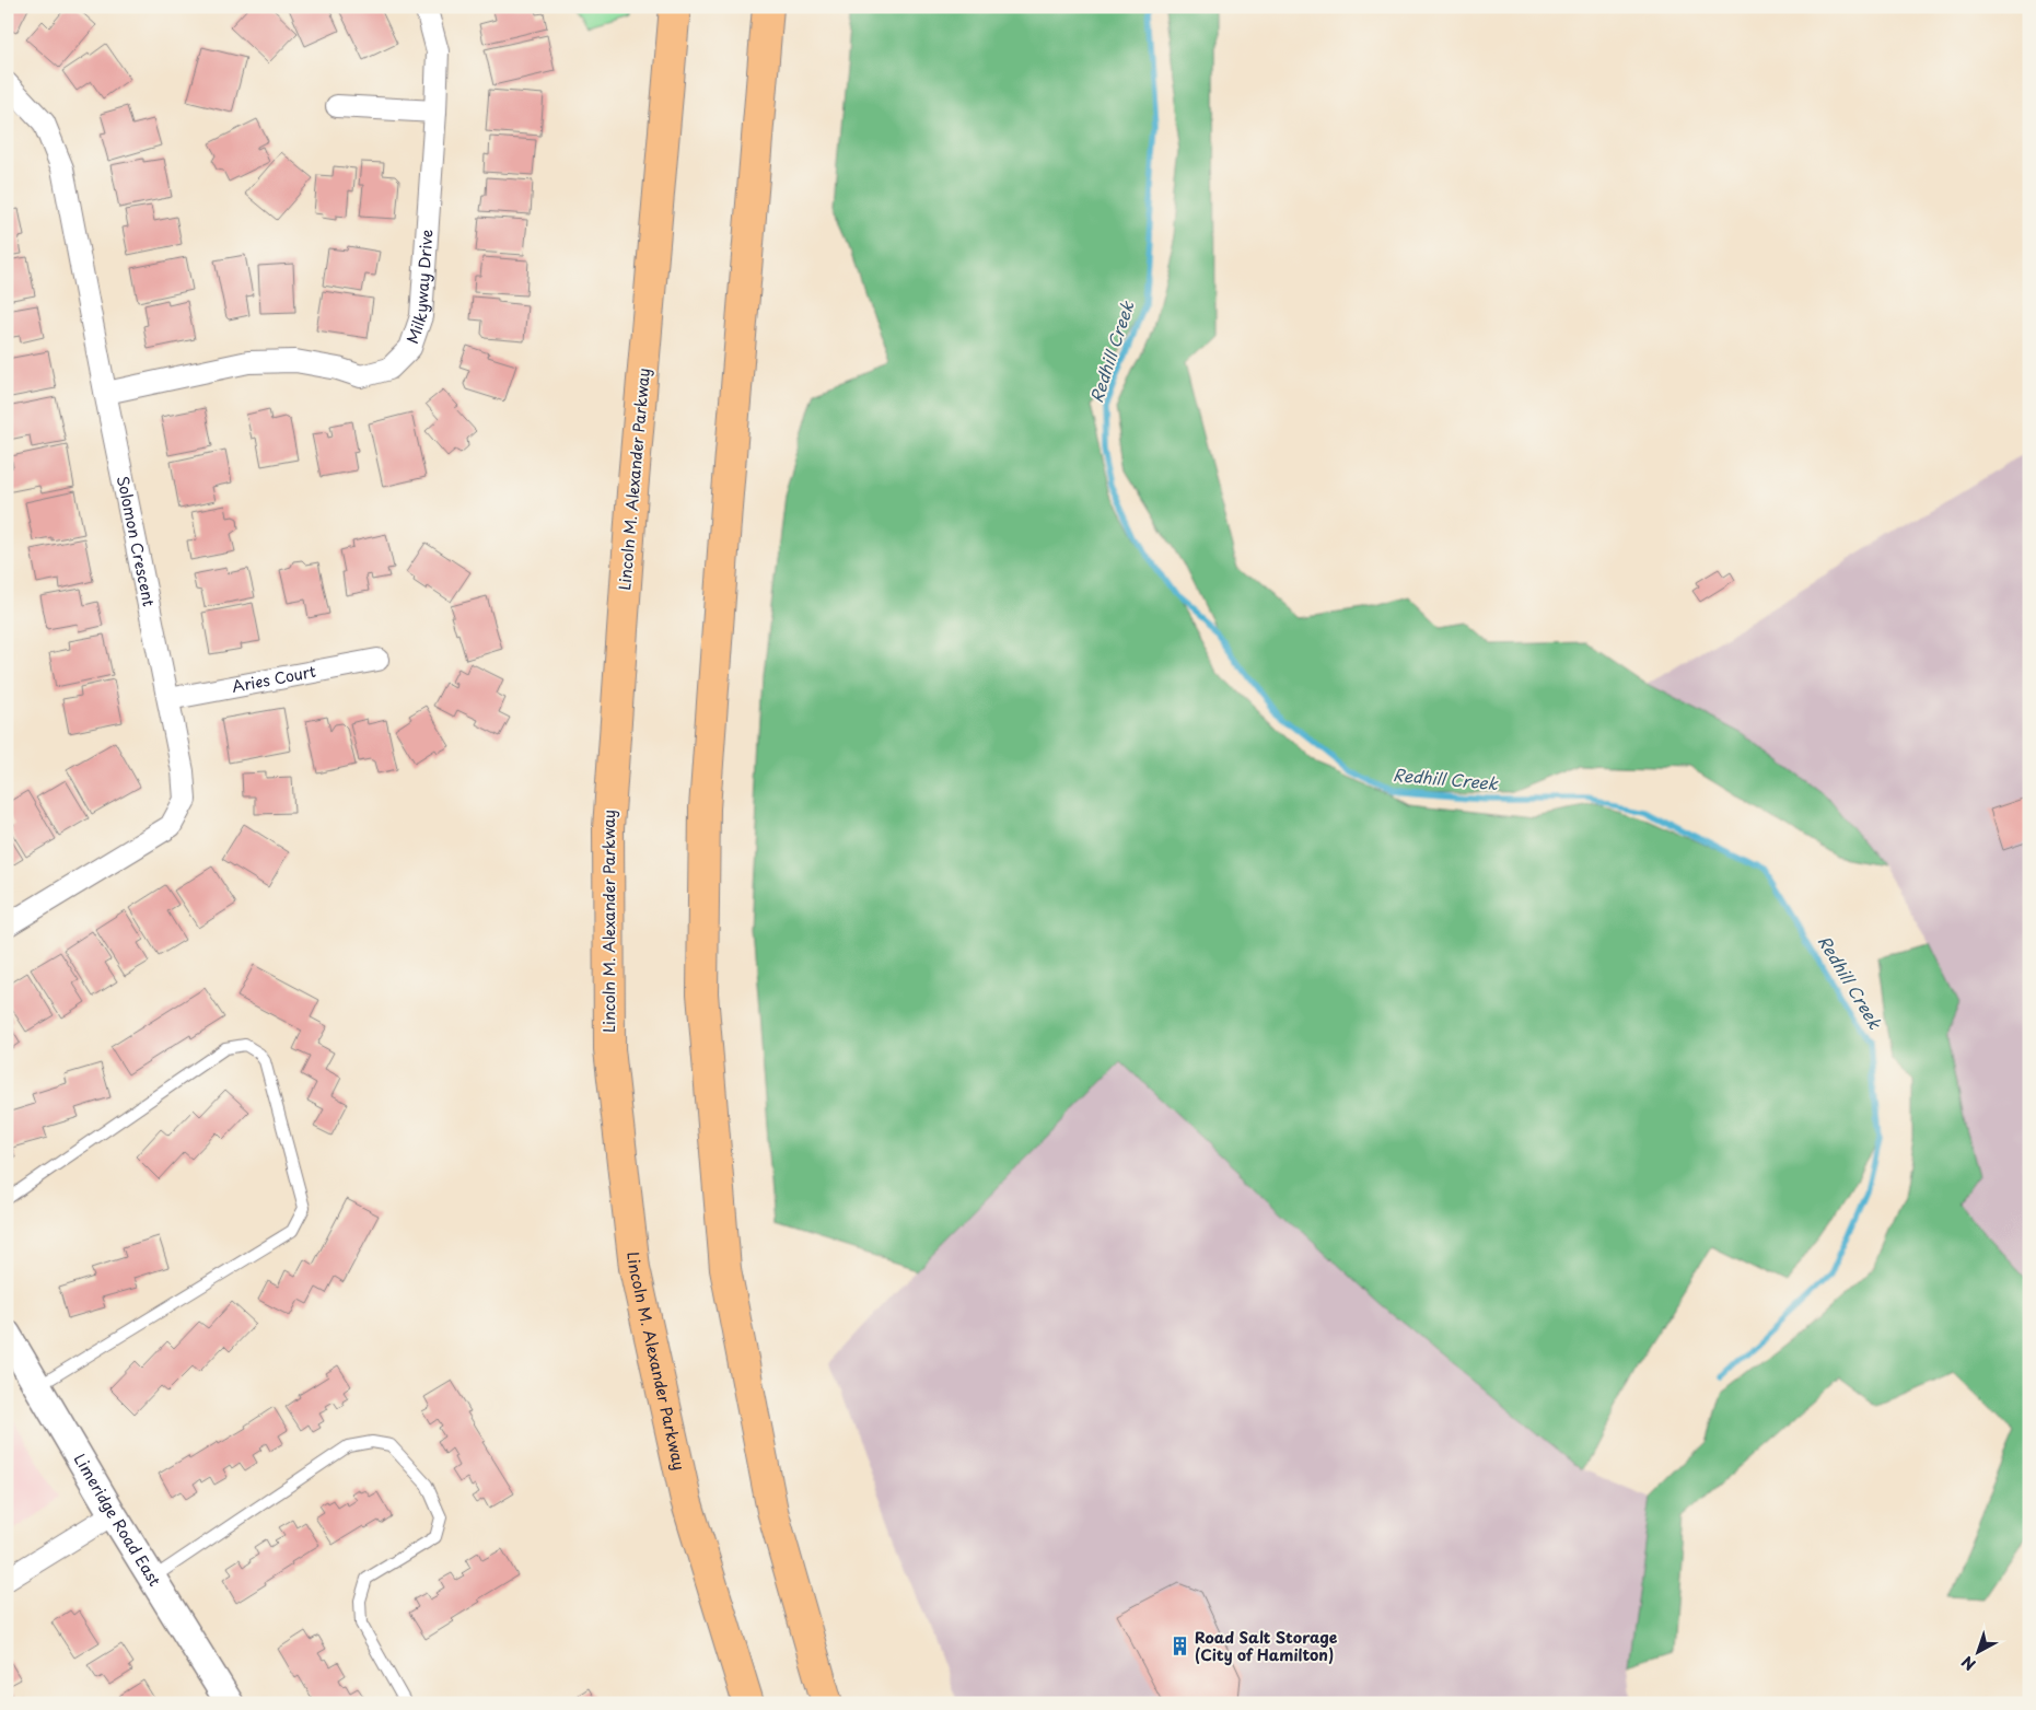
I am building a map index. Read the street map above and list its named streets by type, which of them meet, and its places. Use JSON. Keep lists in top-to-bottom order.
{
  "streets": {
    "highway": ["Lincoln M. Alexander Parkway"],
    "street": [
      "Milkyway Drive",
      "Solomon Crescent",
      "Aries Court",
      "Limeridge Road East"
    ]
  },
  "crossings": [
    ["Milkyway Drive", "Solomon Crescent"],
    ["Solomon Crescent", "Aries Court"]
  ],
  "water": ["Redhill Creek"],
  "places": {
    "building": ["Road Salt Storage (City of Hamilton)"]
  },
  "north": "bottom left"
}
